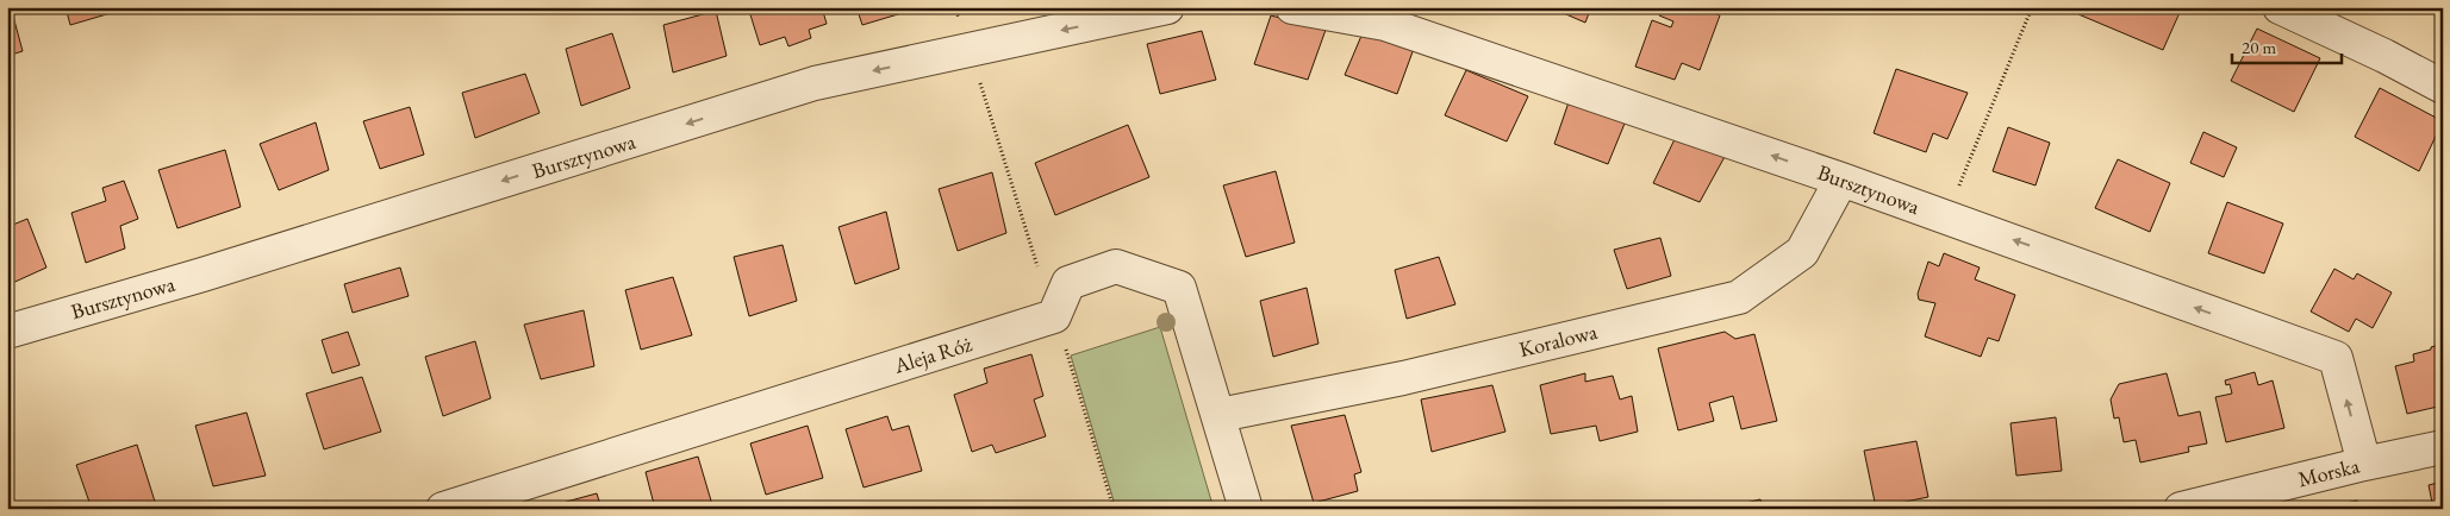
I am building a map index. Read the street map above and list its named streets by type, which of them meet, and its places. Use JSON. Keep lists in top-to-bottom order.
{
  "streets": {
    "street": [
      "Bursztynowa",
      "Koralowa",
      "Aleja Róż",
      "Morska"
    ]
  },
  "crossings": [
    ["Bursztynowa", "Koralowa"],
    ["Bursztynowa", "Morska"],
    ["Koralowa", "Aleja Róż"]
  ],
  "one_way": ["Bursztynowa"],
  "scale_bar": "20 m"
}
